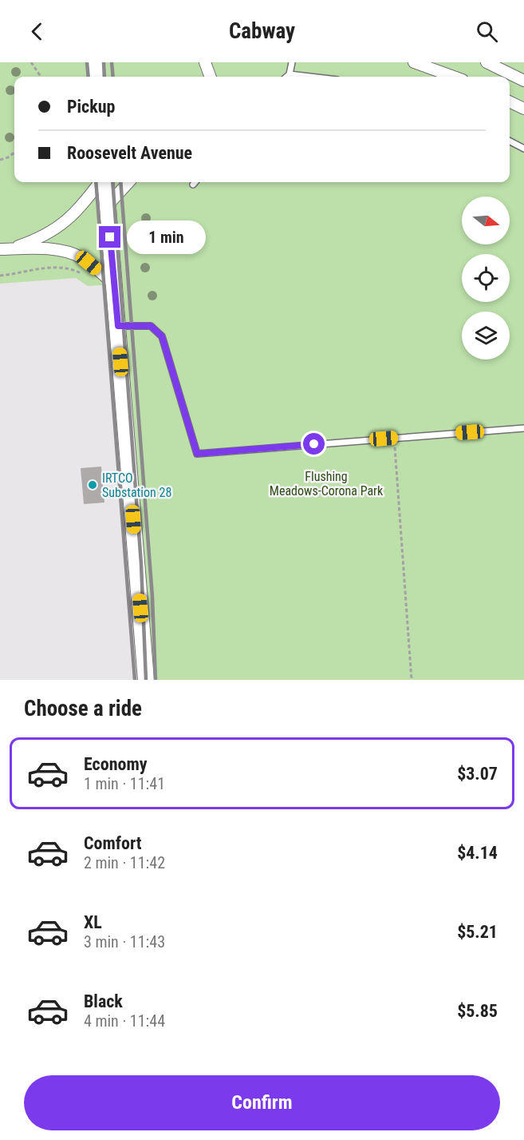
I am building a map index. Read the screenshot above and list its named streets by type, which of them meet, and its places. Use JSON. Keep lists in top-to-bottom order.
{
  "parks": ["Flushing Meadows-Corona Park"],
  "places": ["IRTCO Substation 28"],
  "north": "right",
  "page": {
    "header": "Cabway",
    "banner": ["Pickup", "Roosevelt Avenue"],
    "bubble": "1 min",
    "heading": "Choose a ride",
    "list": [
      {
        "name": "Economy",
        "note": "1 min · 11:41",
        "value": "$3.07"
      },
      {
        "name": "Comfort",
        "note": "2 min · 11:42",
        "value": "$4.14"
      },
      {
        "name": "XL",
        "note": "3 min · 11:43",
        "value": "$5.21"
      },
      {
        "name": "Black",
        "note": "4 min · 11:44",
        "value": "$5.85"
      }
    ],
    "buttons": "Confirm"
  }
}
